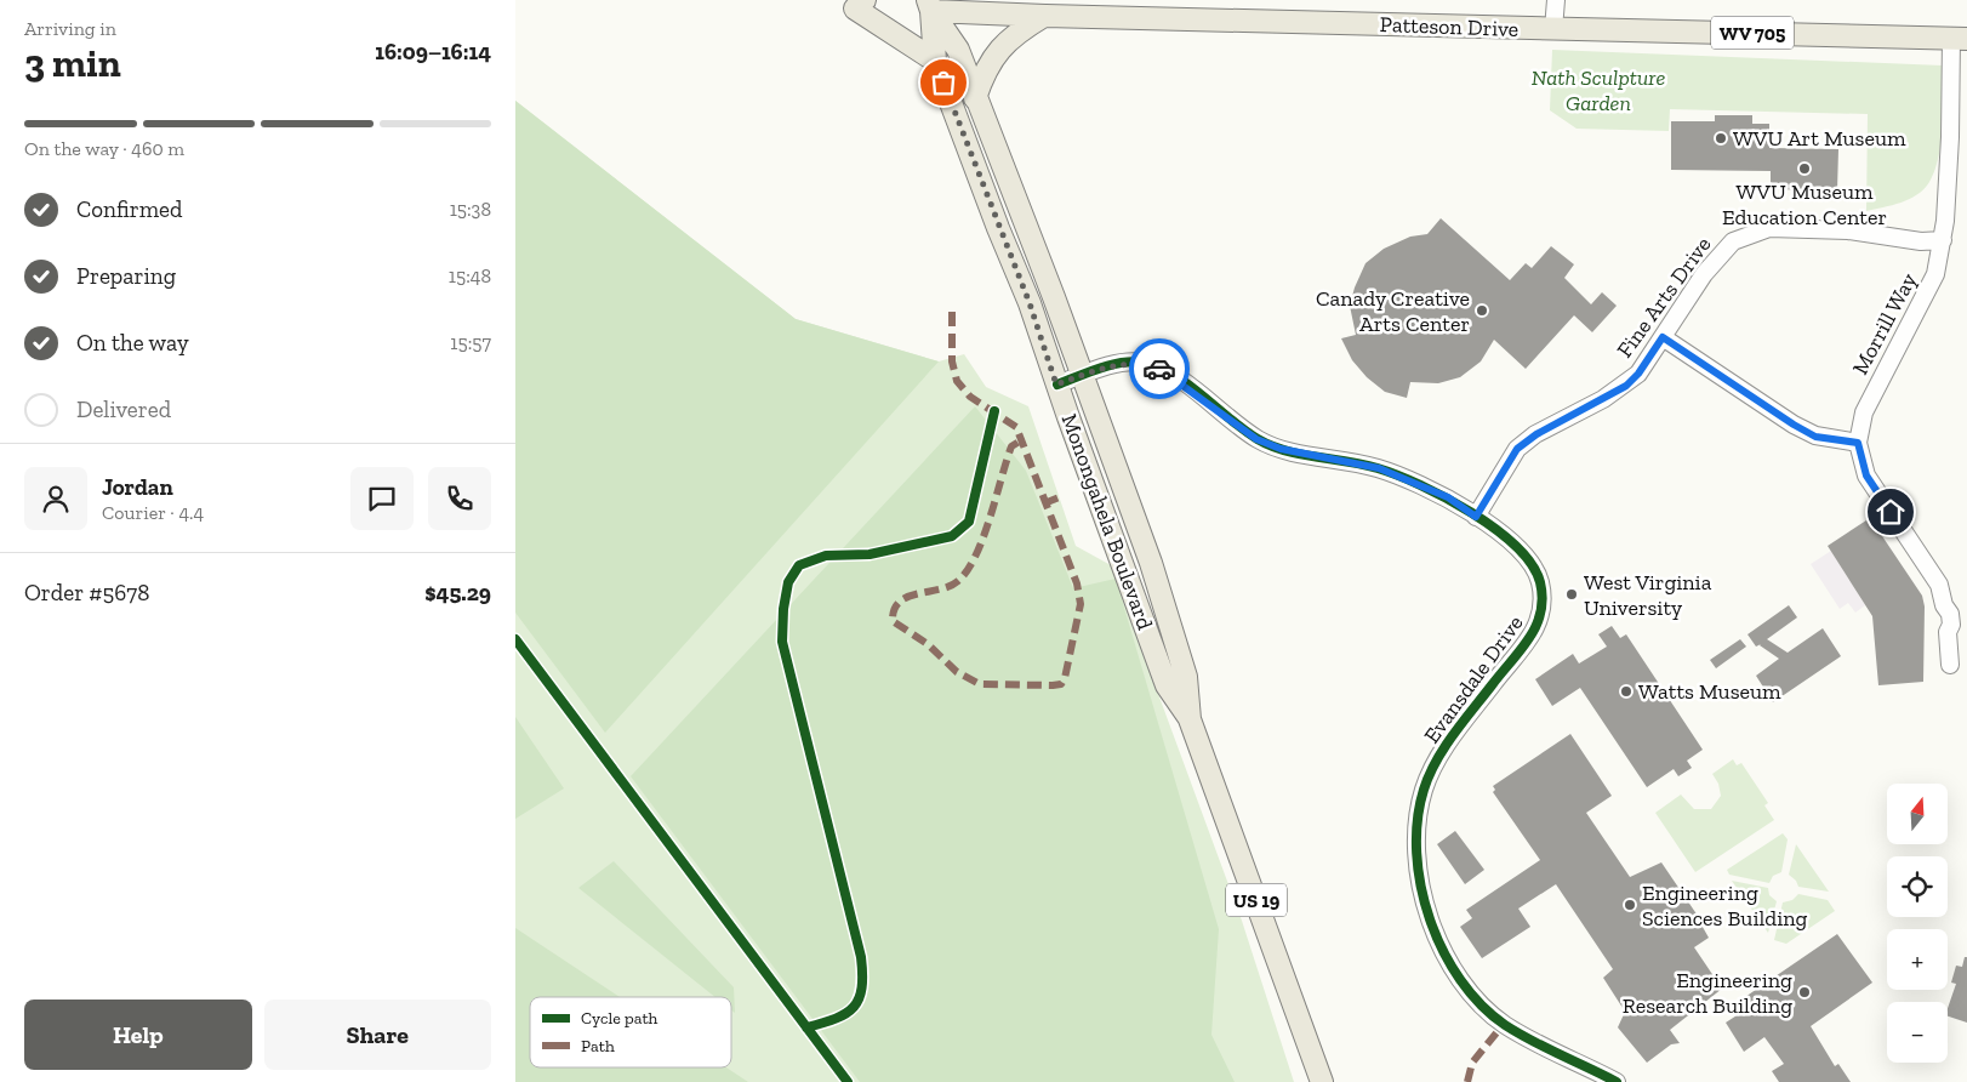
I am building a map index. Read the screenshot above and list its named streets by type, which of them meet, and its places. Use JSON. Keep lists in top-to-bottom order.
{
  "streets": {
    "main road": [
      "Patteson Drive",
      "WV 705",
      "Monongahela Boulevard",
      "US 19"
    ],
    "street": ["Fine Arts Drive", "Morrill Way", "Evansdale Drive"]
  },
  "crossings": [
    ["Patteson Drive", "Morrill Way"],
    ["Patteson Drive", "Monongahela Boulevard"],
    ["Fine Arts Drive", "Morrill Way"],
    ["Fine Arts Drive", "Evansdale Drive"],
    ["Monongahela Boulevard", "Evansdale Drive"]
  ],
  "parks": ["Nath Sculpture Garden"],
  "places": [
    "WVU Art Museum",
    "WVU Museum Education Center",
    "Canady Creative Arts Center",
    "West Virginia University",
    "Watts Museum",
    "Engineering Sciences Building",
    "Engineering Research Building"
  ],
  "legend": ["Cycle path", "Path"],
  "north": "top",
  "page": {
    "heading": ["3 min", "Arriving in", "16:09–16:14"],
    "panel": [
      "Jordan",
      "Courier · 4.4",
      "Order #5678",
      "$45.29"
    ],
    "bar": "On the way · 460 m",
    "list": [
      ["Confirmed", "15:38"],
      ["Preparing", "15:48"],
      ["On the way", "15:57"],
      "Delivered"
    ],
    "map_buttons": ["+", "−"],
    "buttons": ["Help", "Share"]
  }
}
